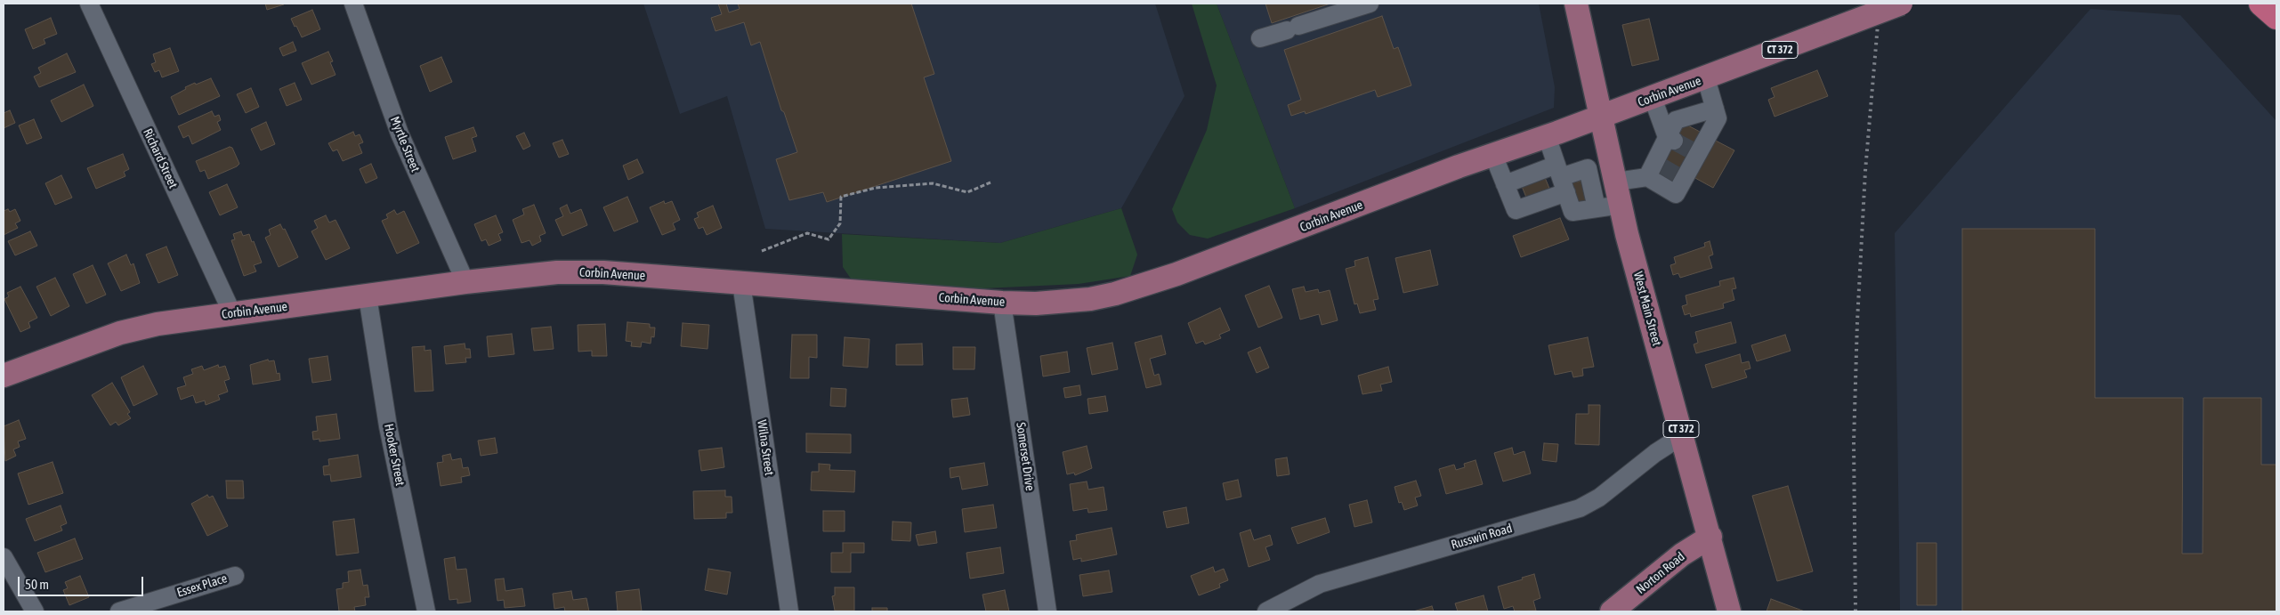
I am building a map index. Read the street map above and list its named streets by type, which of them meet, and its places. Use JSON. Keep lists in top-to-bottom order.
{
  "streets": {
    "main road": [
      "CT 372",
      "Corbin Avenue",
      "West Main Street",
      "Norton Road"
    ],
    "street": [
      "Myrtle Street",
      "Richard Street",
      "Wilna Street",
      "Hooker Street",
      "Somerset Drive",
      "Russwin Road",
      "Essex Place"
    ]
  },
  "crossings": [
    ["Corbin Avenue", "Myrtle Street"],
    ["Corbin Avenue", "Richard Street"],
    ["Corbin Avenue", "West Main Street"],
    ["Corbin Avenue", "Wilna Street"],
    ["Corbin Avenue", "Hooker Street"],
    ["Corbin Avenue", "Somerset Drive"],
    ["West Main Street", "Russwin Road"],
    ["West Main Street", "Norton Road"]
  ],
  "scale_bar": "50 m"
}
